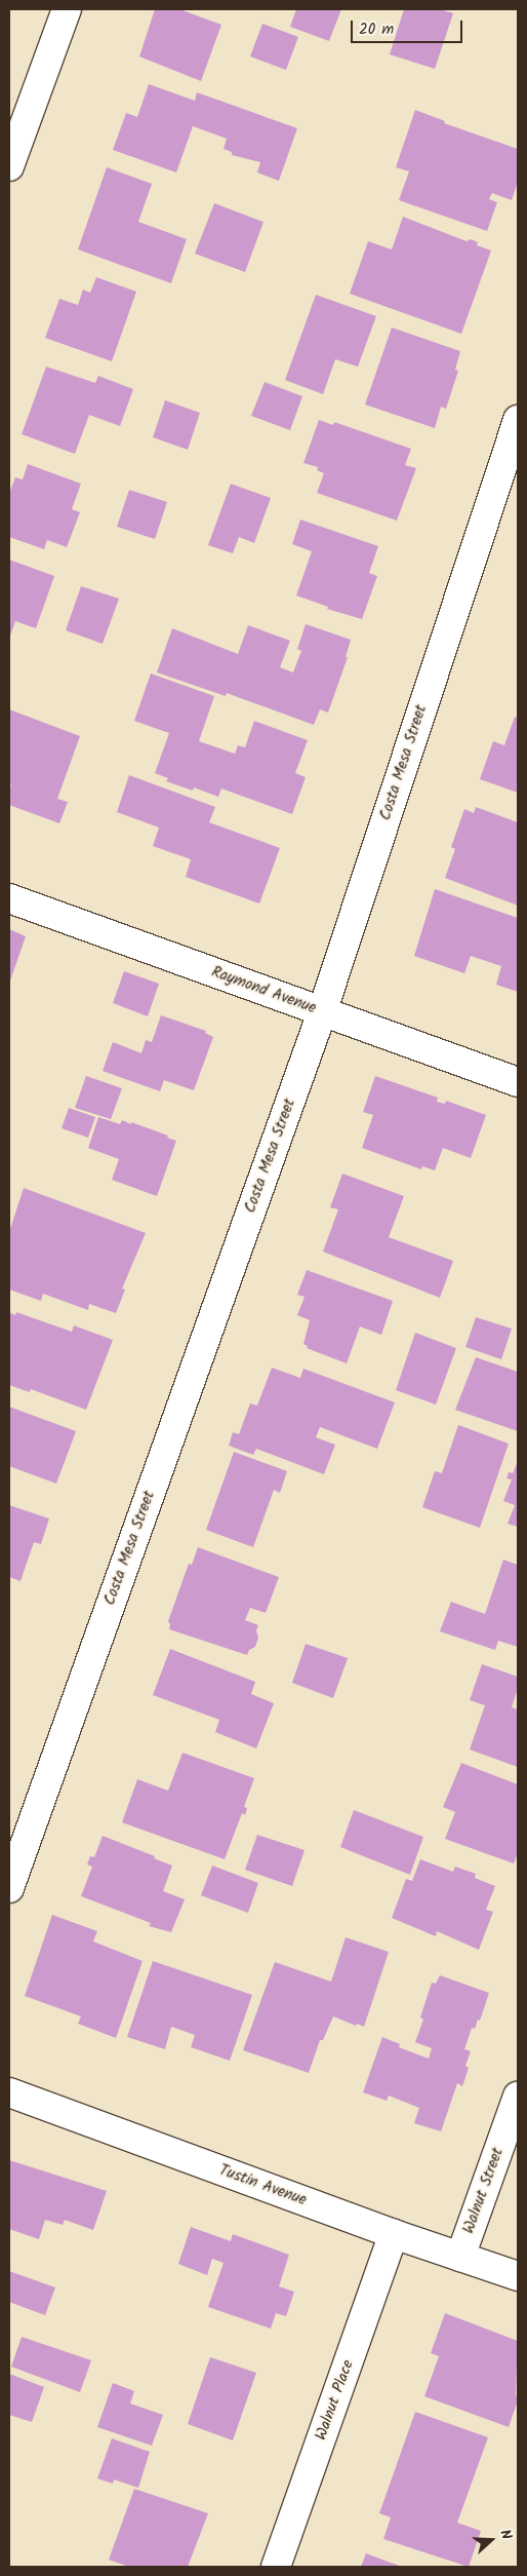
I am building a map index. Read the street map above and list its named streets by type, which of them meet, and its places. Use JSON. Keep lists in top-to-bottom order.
{
  "streets": {
    "street": [
      "Costa Mesa Street",
      "Raymond Avenue",
      "Tustin Avenue",
      "Walnut Street",
      "Walnut Place"
    ]
  },
  "crossings": [
    ["Costa Mesa Street", "Raymond Avenue"],
    ["Tustin Avenue", "Walnut Street"],
    ["Tustin Avenue", "Walnut Place"]
  ],
  "scale_bar": "20 m",
  "north": "right"
}
